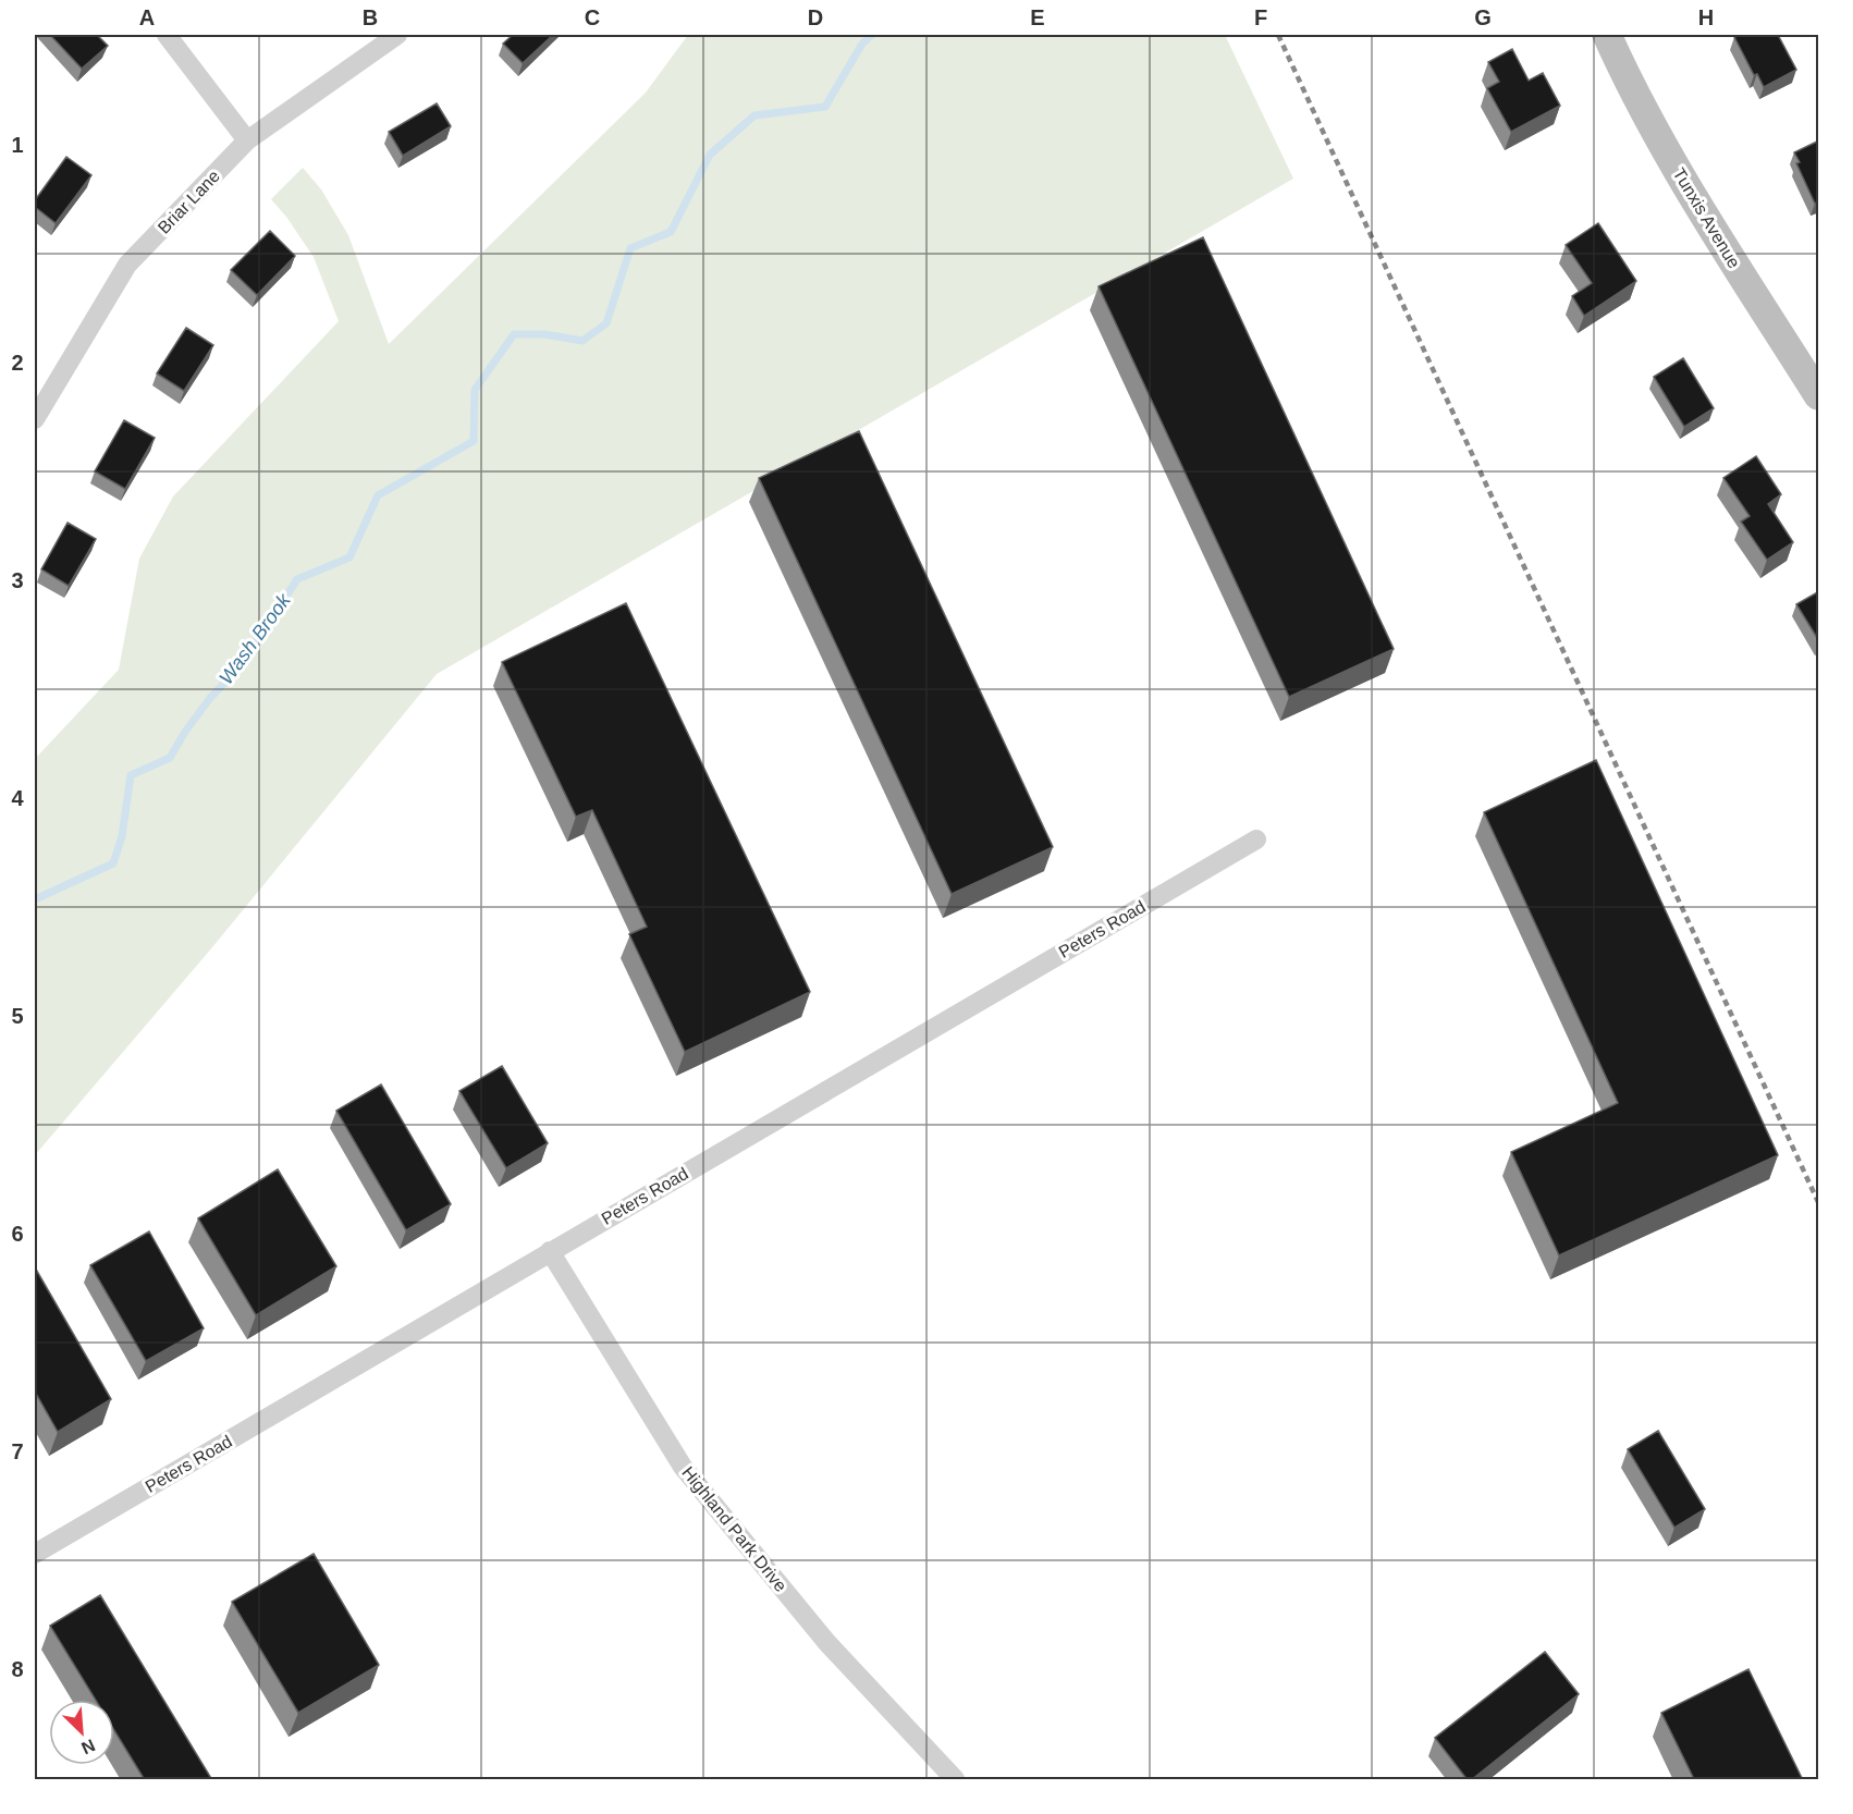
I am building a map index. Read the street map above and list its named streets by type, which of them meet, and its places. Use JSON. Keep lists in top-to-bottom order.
{
  "streets": {
    "main road": ["Tunxis Avenue"],
    "street": ["Briar Lane", "Peters Road", "Highland Park Drive"]
  },
  "crossings": [
    ["Peters Road", "Highland Park Drive"]
  ],
  "water": ["Wash Brook"],
  "north": "bottom right",
  "grid": {
    "columns": [
      "A",
      "B",
      "C",
      "D",
      "E",
      "F",
      "G",
      "H"
    ],
    "rows": [
      "1",
      "2",
      "3",
      "4",
      "5",
      "6",
      "7",
      "8"
    ]
  }
}
